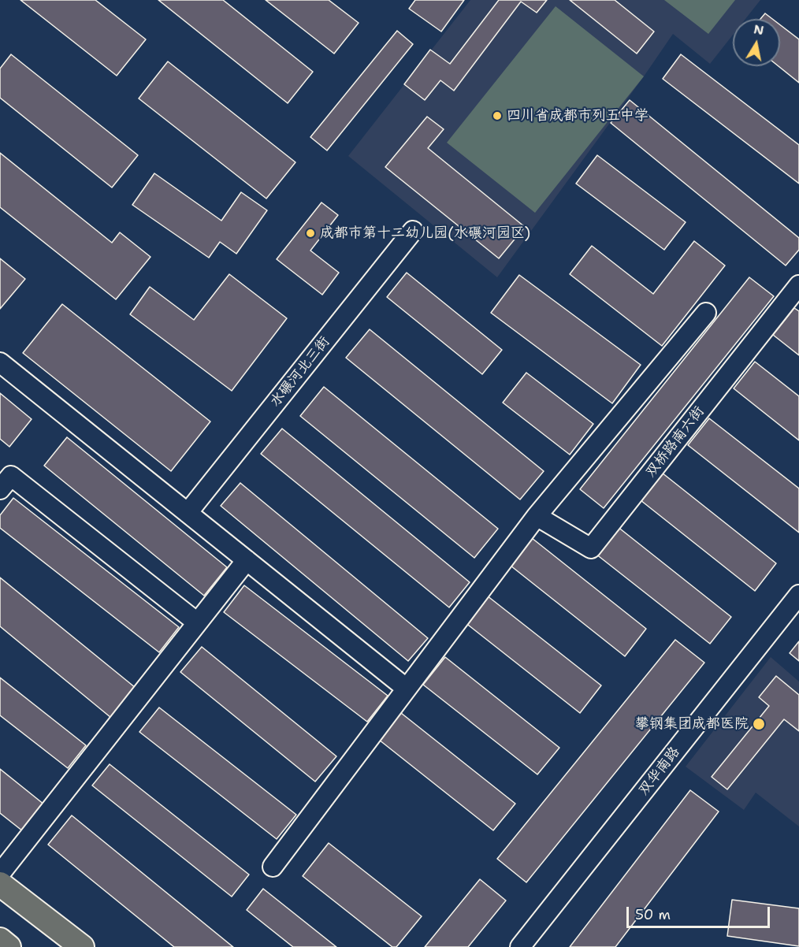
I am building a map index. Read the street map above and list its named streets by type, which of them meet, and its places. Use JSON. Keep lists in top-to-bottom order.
{
  "streets": {
    "street": ["水碾河北三街", "双桥路南六街", "双华南路"]
  },
  "places": ["四川省成都市列五中学", "成都市第十二幼儿园(水碾河园区)", "攀钢集团成都医院"],
  "scale_bar": "50 m",
  "north": "top"
}
